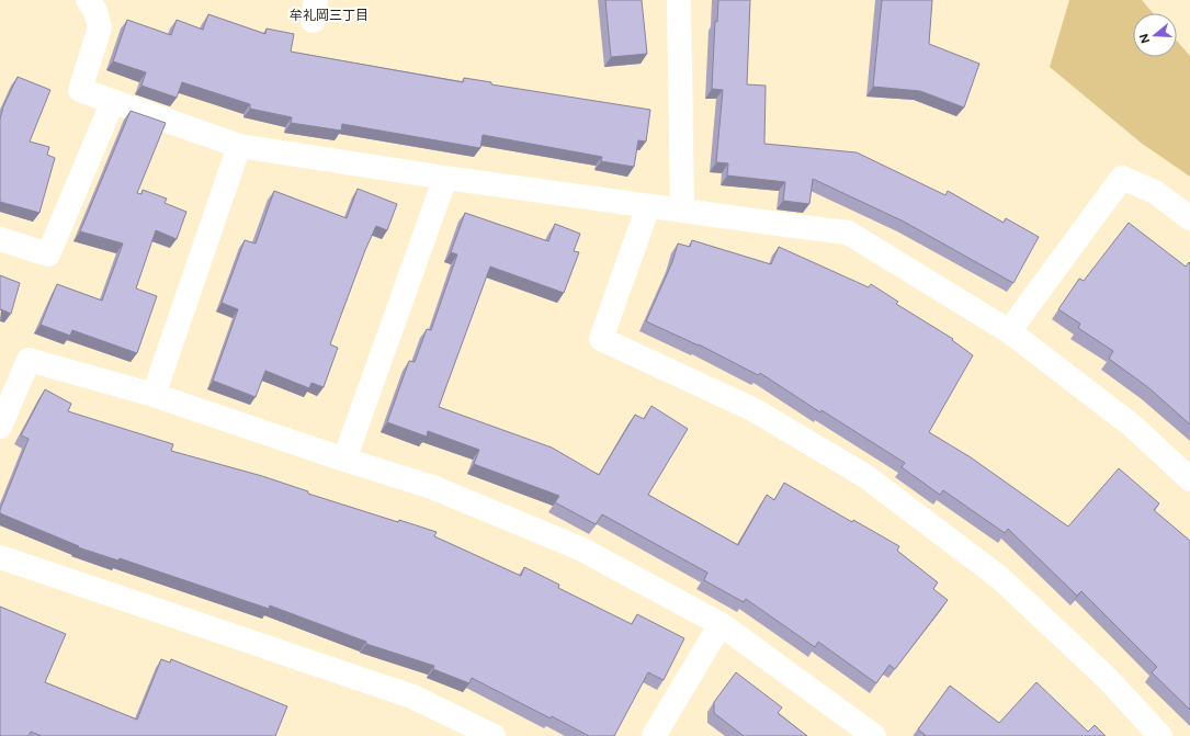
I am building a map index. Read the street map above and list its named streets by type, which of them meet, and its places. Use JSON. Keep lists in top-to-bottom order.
{
  "districts": ["牟礼岡三丁目"],
  "north": "left"
}
